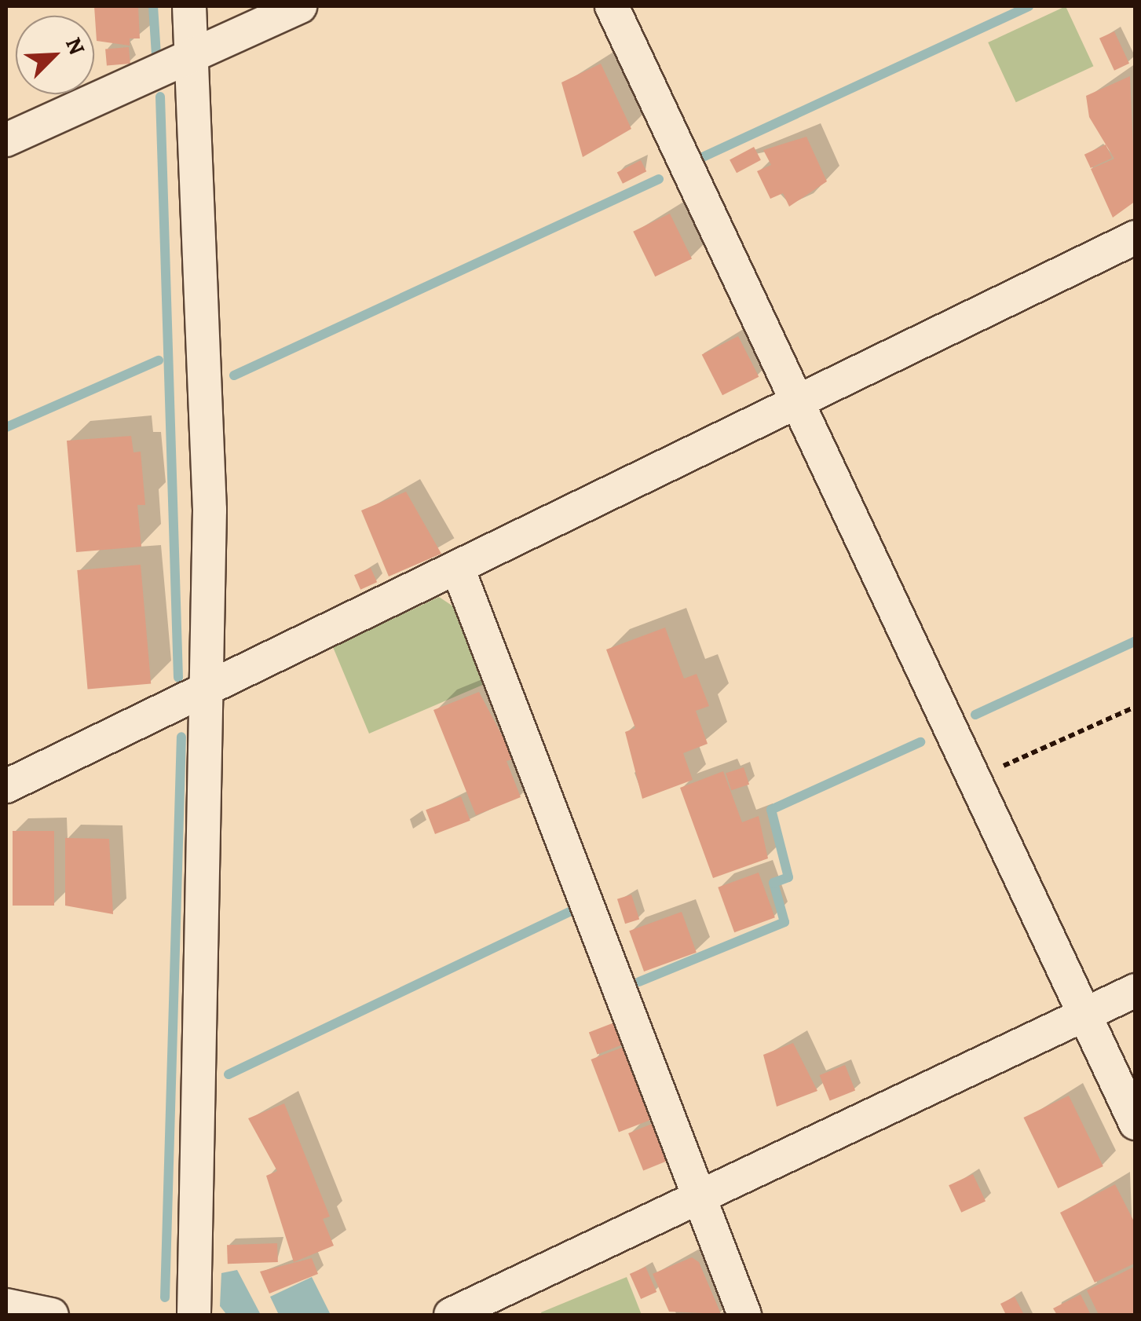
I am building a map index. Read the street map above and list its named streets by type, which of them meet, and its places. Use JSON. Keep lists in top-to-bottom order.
{
  "north": "top right"
}
